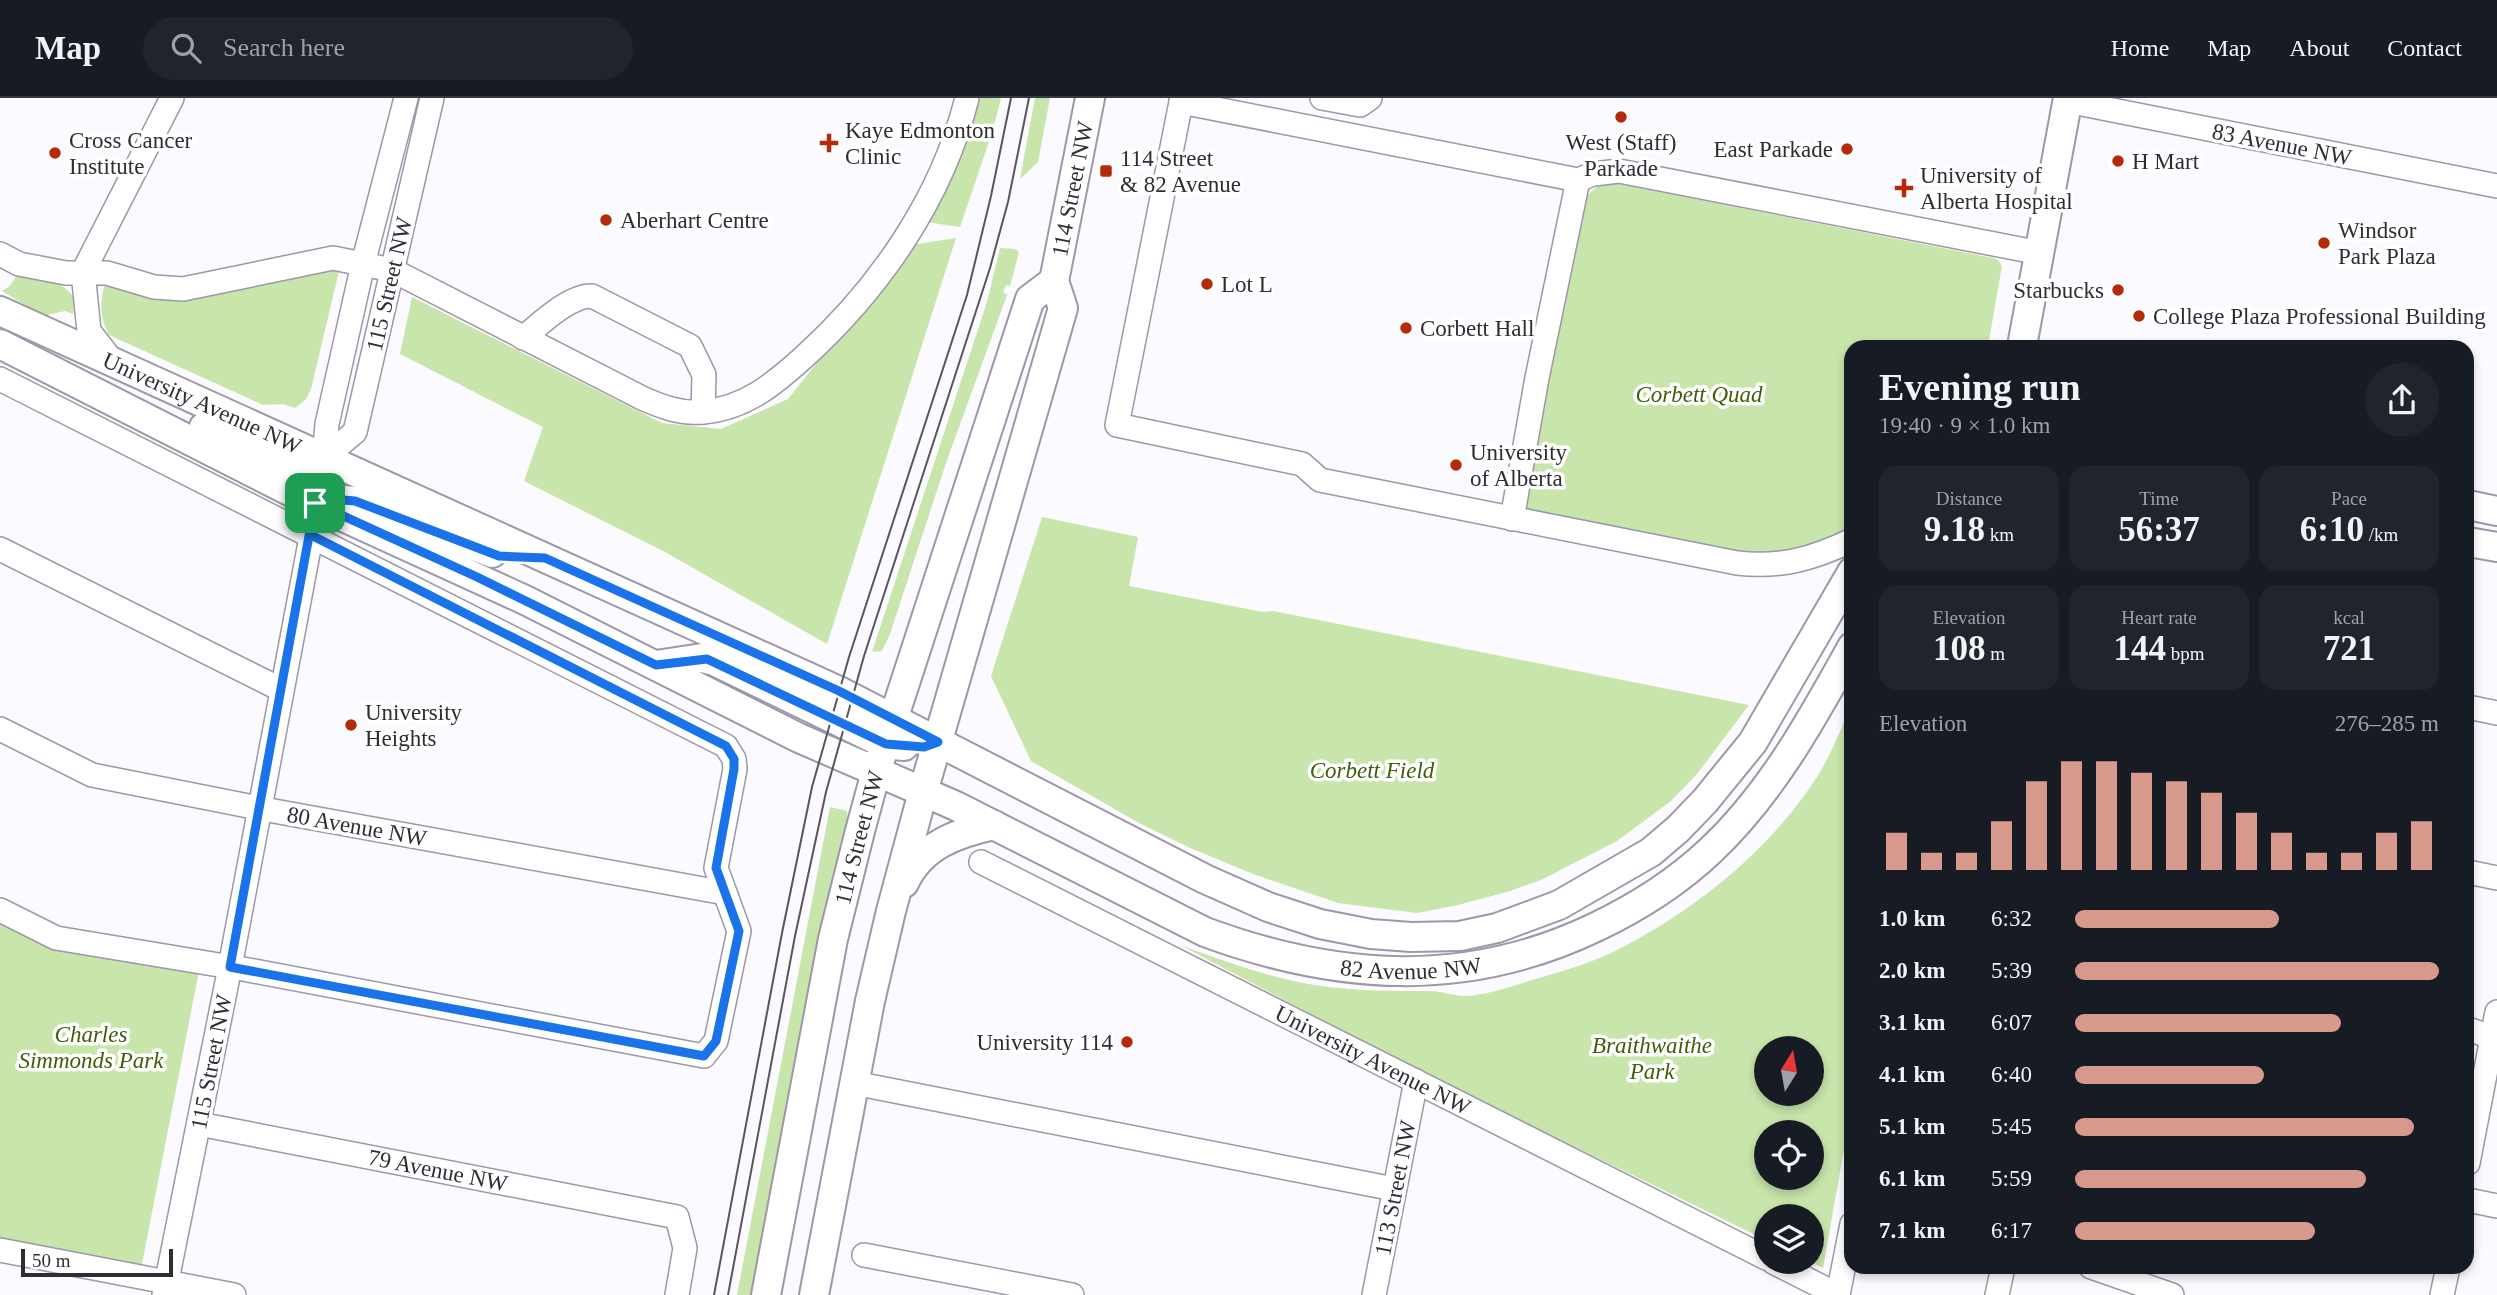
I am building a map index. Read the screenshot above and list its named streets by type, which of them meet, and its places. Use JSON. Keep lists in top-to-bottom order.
{
  "streets": {
    "main road": ["114 Street NW", "University Avenue NW", "82 Avenue NW"],
    "street": [
      "83 Avenue NW",
      "115 Street NW",
      "80 Avenue NW",
      "79 Avenue NW",
      "113 Street NW"
    ]
  },
  "crossings": [
    ["114 Street NW", "University Avenue NW"],
    ["114 Street NW", "82 Avenue NW"],
    ["115 Street NW", "University Avenue NW"],
    ["115 Street NW", "80 Avenue NW"],
    ["115 Street NW", "79 Avenue NW"],
    ["University Avenue NW", "82 Avenue NW"],
    ["University Avenue NW", "113 Street NW"]
  ],
  "parks": [
    "Corbett Quad",
    "Corbett Field",
    "Charles Simmonds Park",
    "Braithwaithe Park"
  ],
  "places": {
    "other": [
      "West (Staff) Parkade",
      "East Parkade",
      "Cross Cancer Institute",
      "H Mart",
      "Aberhart Centre",
      "Windsor Park Plaza",
      "Lot L",
      "Starbucks",
      "College Plaza Professional Building",
      "Corbett Hall",
      "University of Alberta",
      "University Heights",
      "University 114"
    ],
    "health": ["Kaye Edmonton Clinic", "University of Alberta Hospital"],
    "transit": ["114 Street & 82 Avenue"]
  },
  "scale_bar": "50 m",
  "north": "top",
  "page": {
    "header": "Map",
    "search": "Search here",
    "nav": [
      "Home",
      "Map",
      "About",
      "Contact"
    ],
    "heading": ["Evening run", "19:40 · 9 × 1.0 km"],
    "stats": [
      ["Distance", "9.18 km"],
      ["Time", "56:37"],
      ["Pace", "6:10 /km"],
      ["Elevation", "108 m"],
      ["Heart rate", "144 bpm"],
      ["kcal", "721"]
    ],
    "chart": ["Elevation", "276–285 m"],
    "list": [
      {
        "name": "1.0 km",
        "note": "6:32"
      },
      {
        "name": "2.0 km",
        "note": "5:39"
      },
      {
        "name": "3.1 km",
        "note": "6:07"
      },
      {
        "name": "4.1 km",
        "note": "6:40"
      },
      {
        "name": "5.1 km",
        "note": "5:45"
      },
      {
        "name": "6.1 km",
        "note": "5:59"
      },
      {
        "name": "7.1 km",
        "note": "6:17"
      }
    ],
    "scale": "50 m"
  }
}
